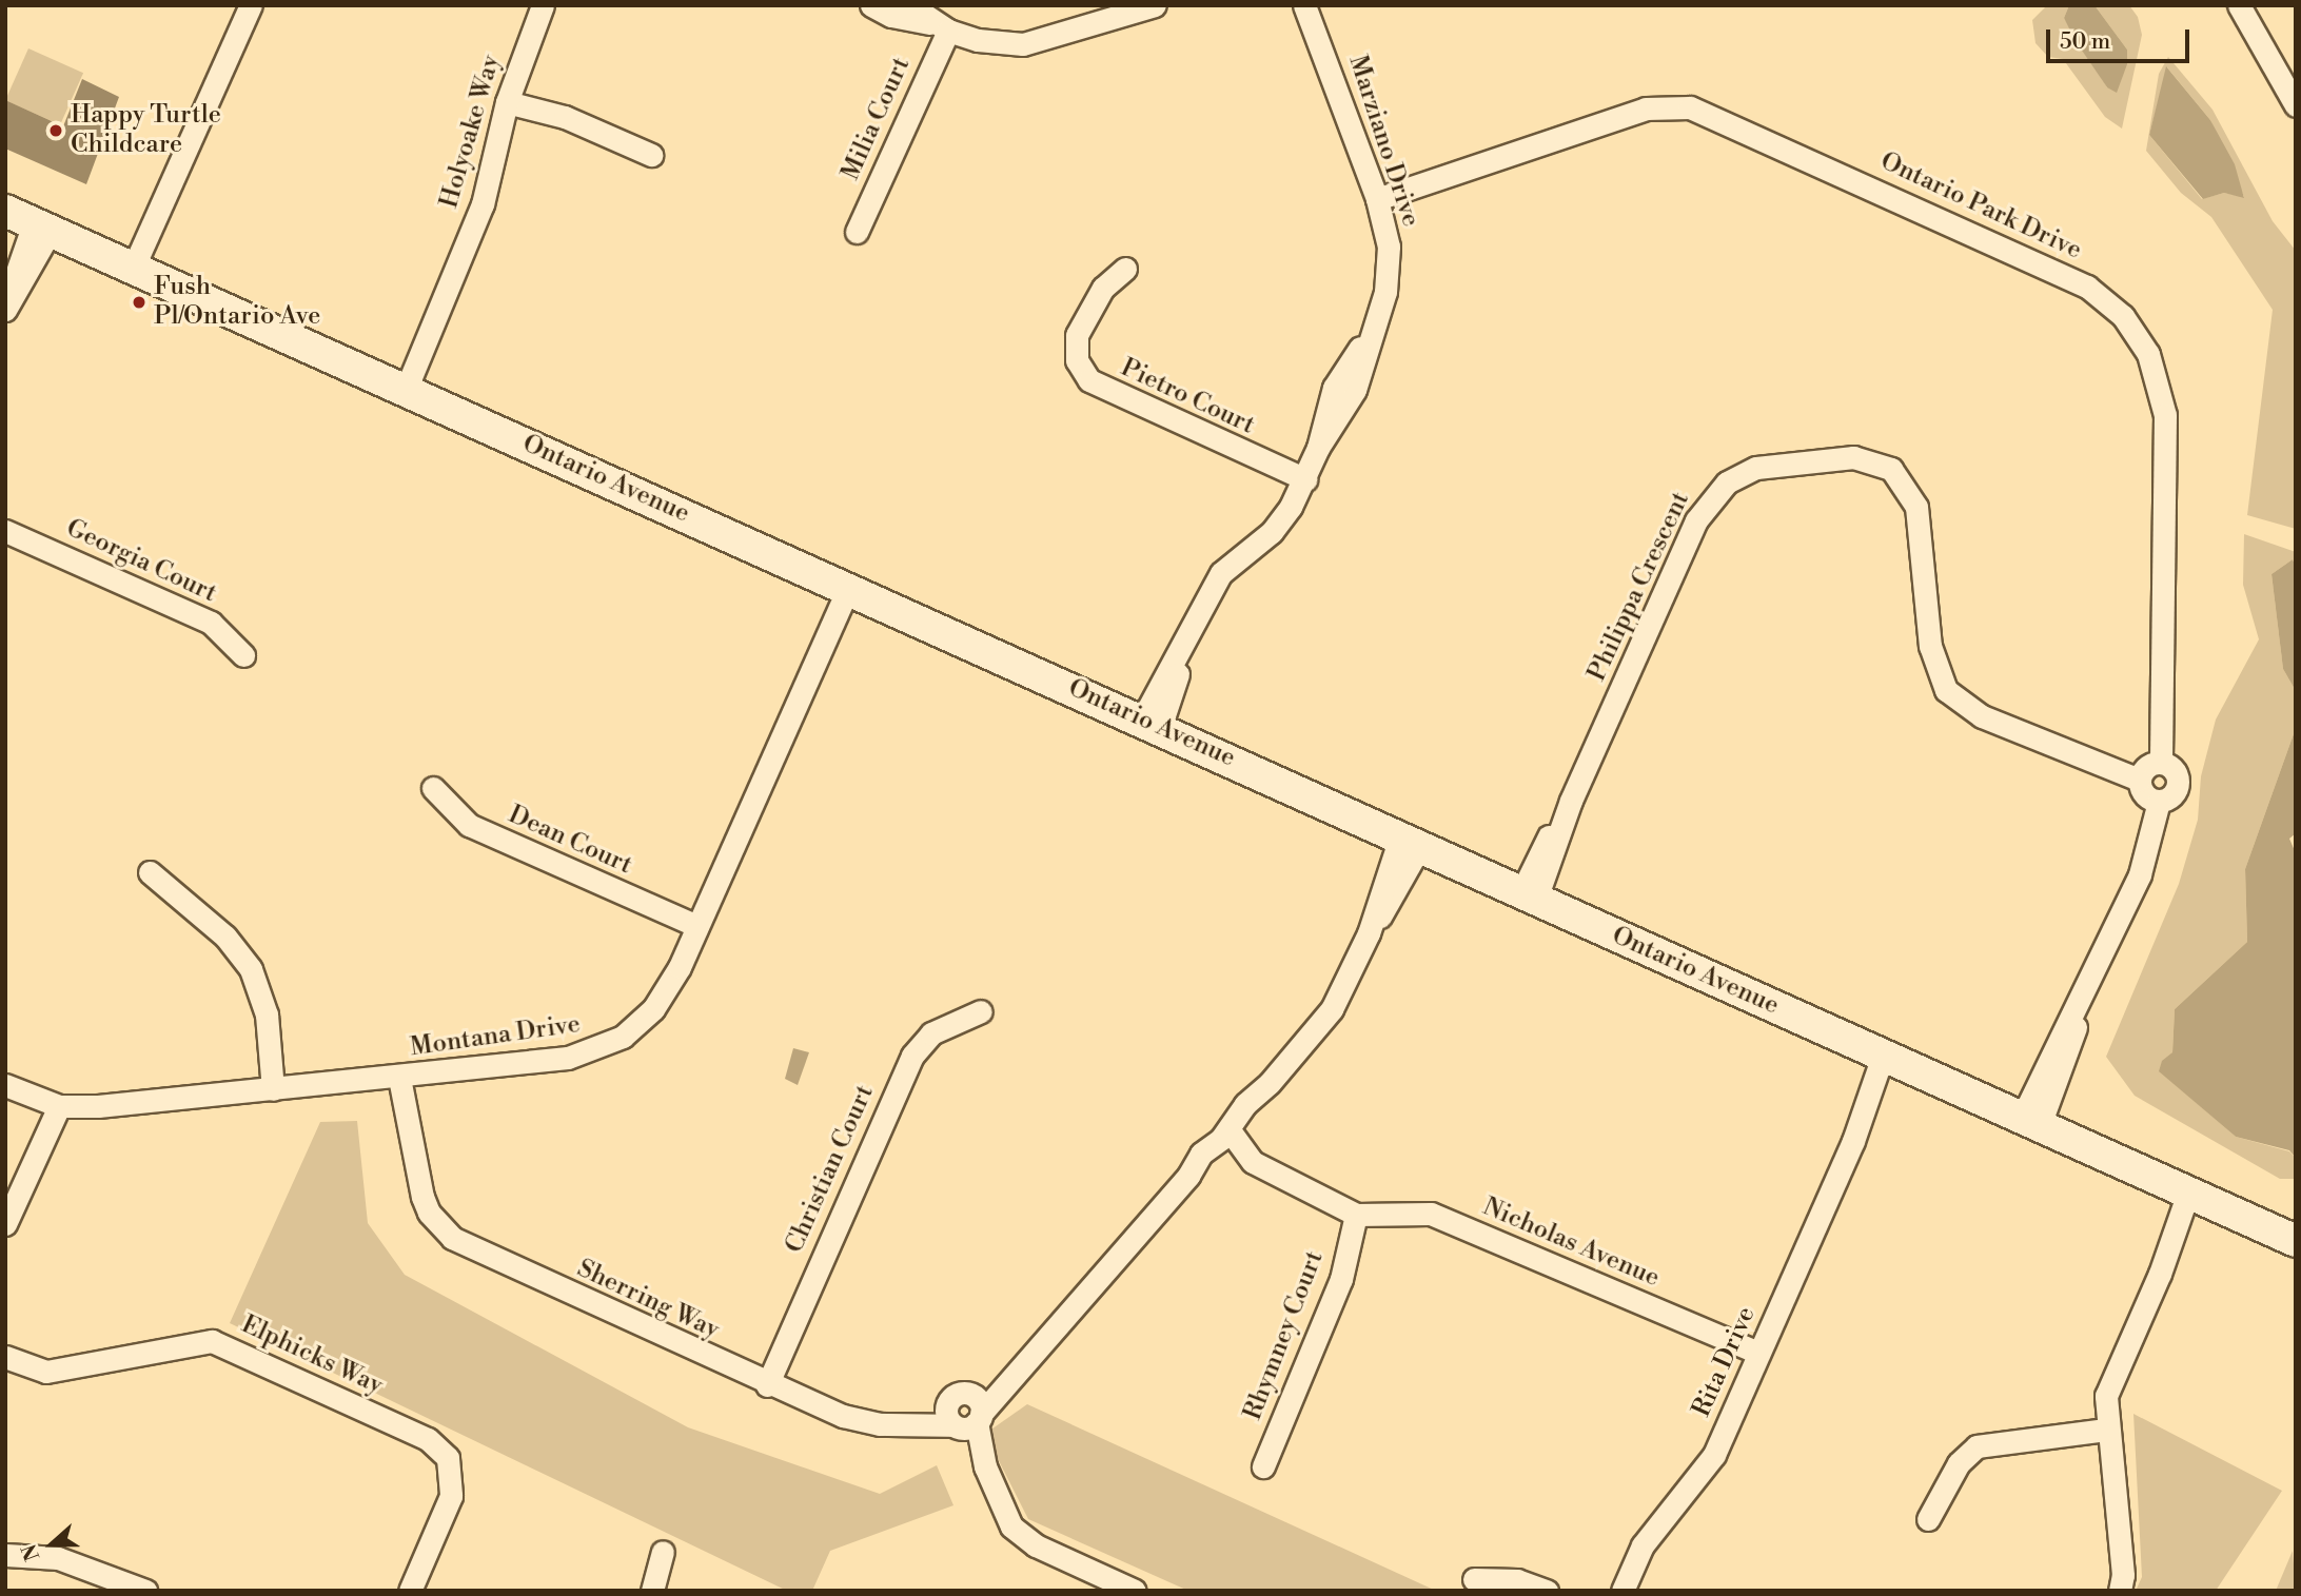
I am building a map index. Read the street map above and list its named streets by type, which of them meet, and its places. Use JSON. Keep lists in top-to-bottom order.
{
  "streets": {
    "street": [
      "Milia Court",
      "Holyoake Way",
      "Marziano Drive",
      "Ontario Park Drive",
      "Pietro Court",
      "Ontario Avenue",
      "Georgia Court",
      "Philippa Crescent",
      "Dean Court",
      "Montana Drive",
      "Christian Court",
      "Nicholas Avenue",
      "Sherring Way",
      "Rhymney Court",
      "Elphicks Way",
      "Rita Drive"
    ]
  },
  "crossings": [
    ["Holyoake Way", "Ontario Avenue"],
    ["Marziano Drive", "Ontario Park Drive"],
    ["Marziano Drive", "Pietro Court"],
    ["Marziano Drive", "Ontario Avenue"],
    ["Ontario Park Drive", "Philippa Crescent"],
    ["Ontario Avenue", "Philippa Crescent"],
    ["Ontario Avenue", "Montana Drive"],
    ["Ontario Avenue", "Sherring Way"],
    ["Ontario Avenue", "Rita Drive"],
    ["Dean Court", "Montana Drive"],
    ["Montana Drive", "Sherring Way"],
    ["Christian Court", "Sherring Way"],
    ["Nicholas Avenue", "Rhymney Court"],
    ["Nicholas Avenue", "Rita Drive"]
  ],
  "places": ["Happy Turtle Childcare", "Fush Pl/Ontario Ave"],
  "scale_bar": "50 m",
  "north": "left"
}
